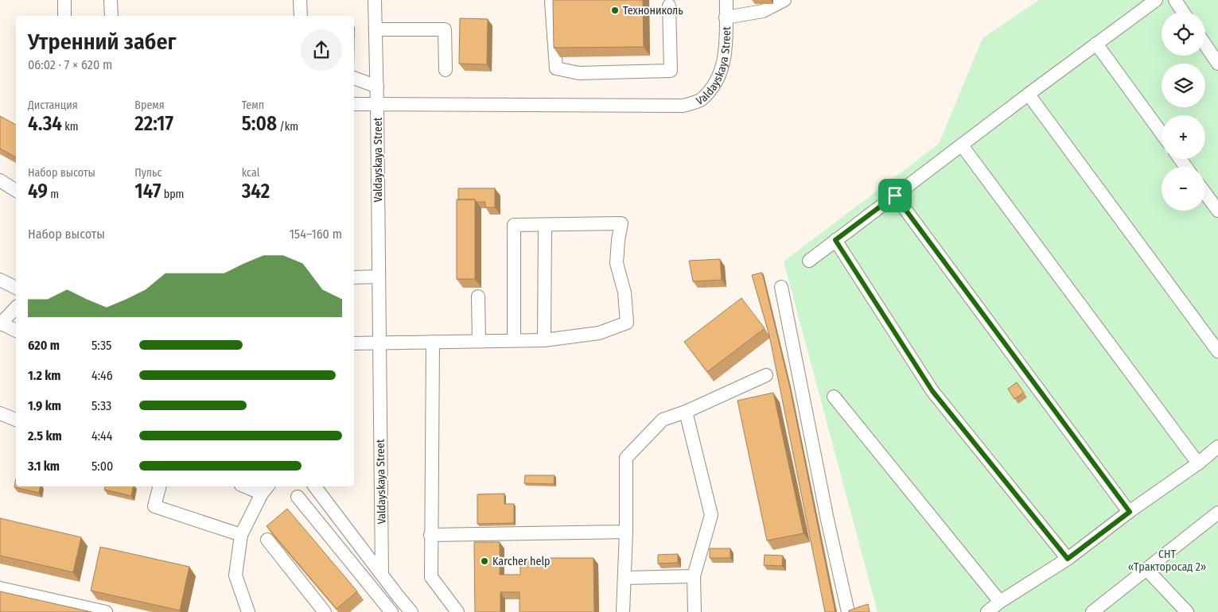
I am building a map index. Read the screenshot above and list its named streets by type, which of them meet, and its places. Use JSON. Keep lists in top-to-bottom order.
{
  "streets": {
    "street": ["Valdayskaya Street"]
  },
  "parks": ["СНТ «Тракторосад 2»"],
  "places": ["Технониколь", "Karcher help"],
  "page": {
    "map_buttons": ["+", "−"],
    "heading": ["Утренний забег", "06:02 · 7 × 620 m"],
    "stats": [
      ["Дистанция", "4.34 km"],
      ["Время", "22:17"],
      ["Темп", "5:08 /km"],
      ["Набор высоты", "49 m"],
      ["Пульс", "147 bpm"],
      ["kcal", "342"]
    ],
    "chart": ["Набор высоты", "154–160 m"],
    "list": [
      {
        "name": "620 m",
        "note": "5:35"
      },
      {
        "name": "1.2 km",
        "note": "4:46"
      },
      {
        "name": "1.9 km",
        "note": "5:33"
      },
      {
        "name": "2.5 km",
        "note": "4:44"
      },
      {
        "name": "3.1 km",
        "note": "5:00"
      }
    ]
  }
}
